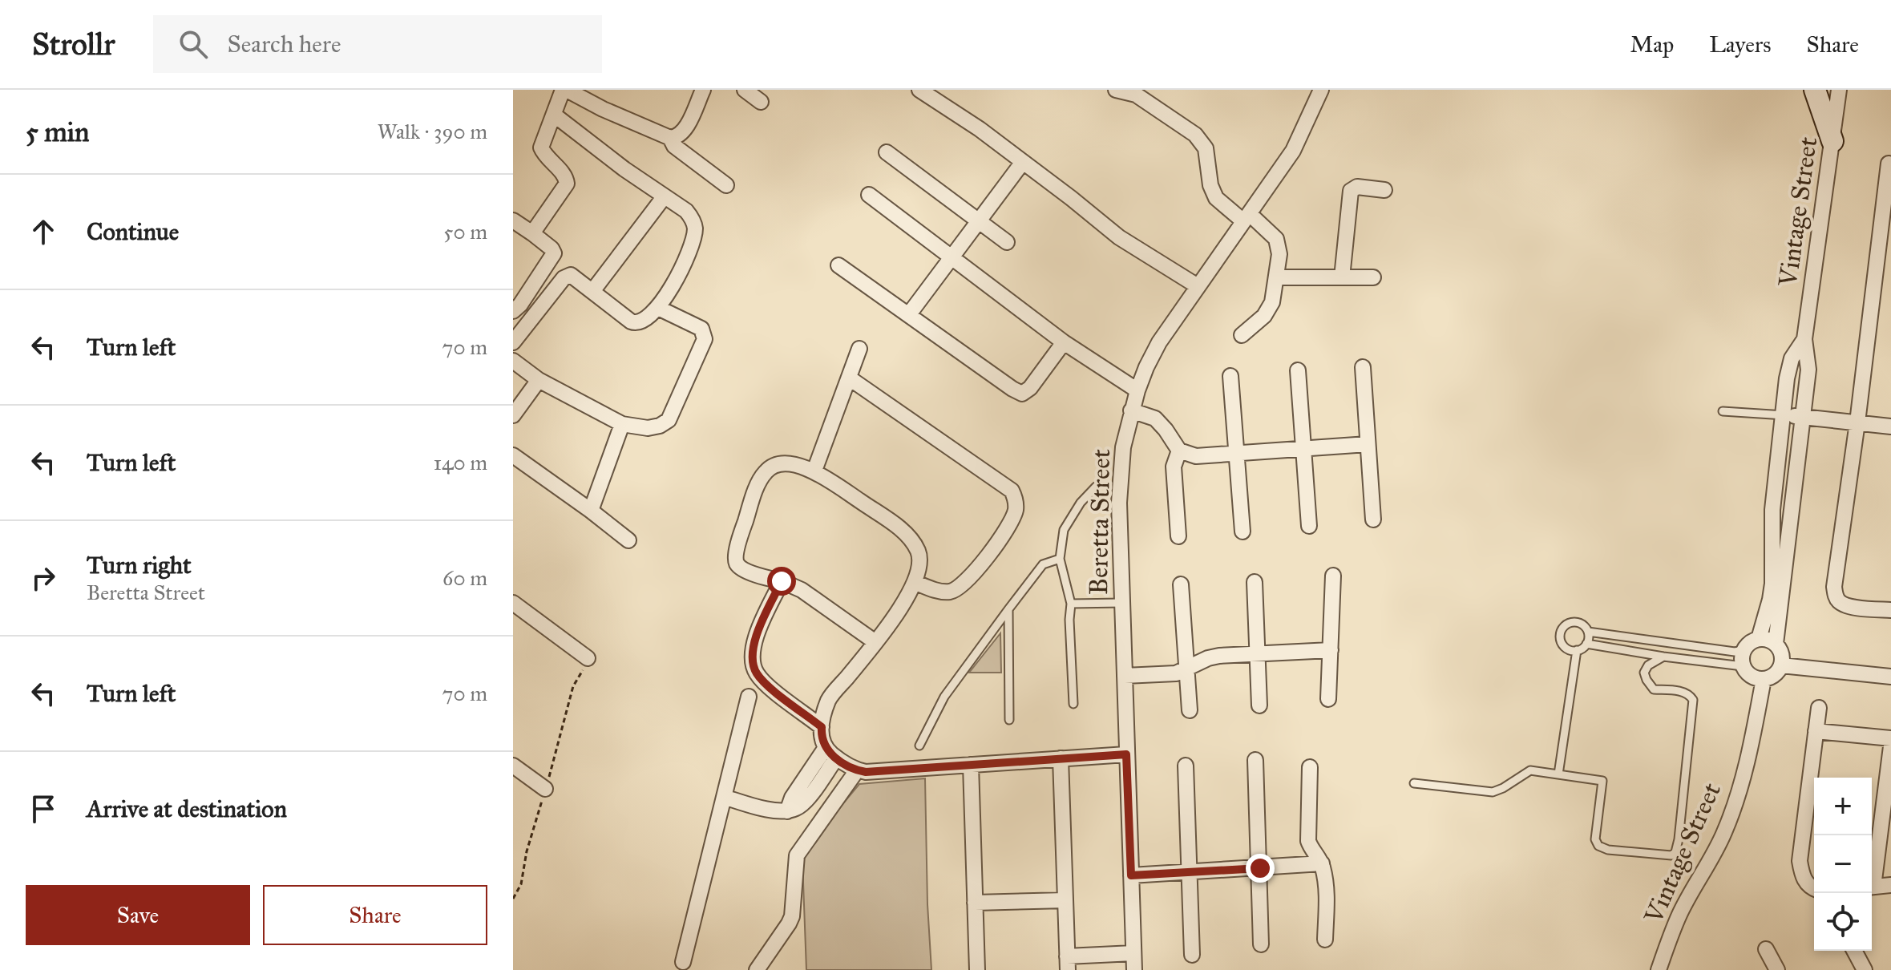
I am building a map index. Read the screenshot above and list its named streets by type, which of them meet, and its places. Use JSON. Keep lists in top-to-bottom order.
{
  "streets": {
    "street": ["Vintage Street", "Beretta Street"]
  },
  "page": {
    "header": "Strollr",
    "search": "Search here",
    "nav": ["Map", "Layers", "Share"],
    "heading": ["5 min", "Walk · 390 m"],
    "list": [
      ["Continue", "50 m"],
      ["Turn left", "70 m"],
      ["Turn left", "140 m"],
      ["Turn right", "Beretta Street", "60 m"],
      ["Turn left", "70 m"],
      "Arrive at destination"
    ],
    "map_buttons": ["+", "−"],
    "buttons": ["Save", "Share"]
  }
}
